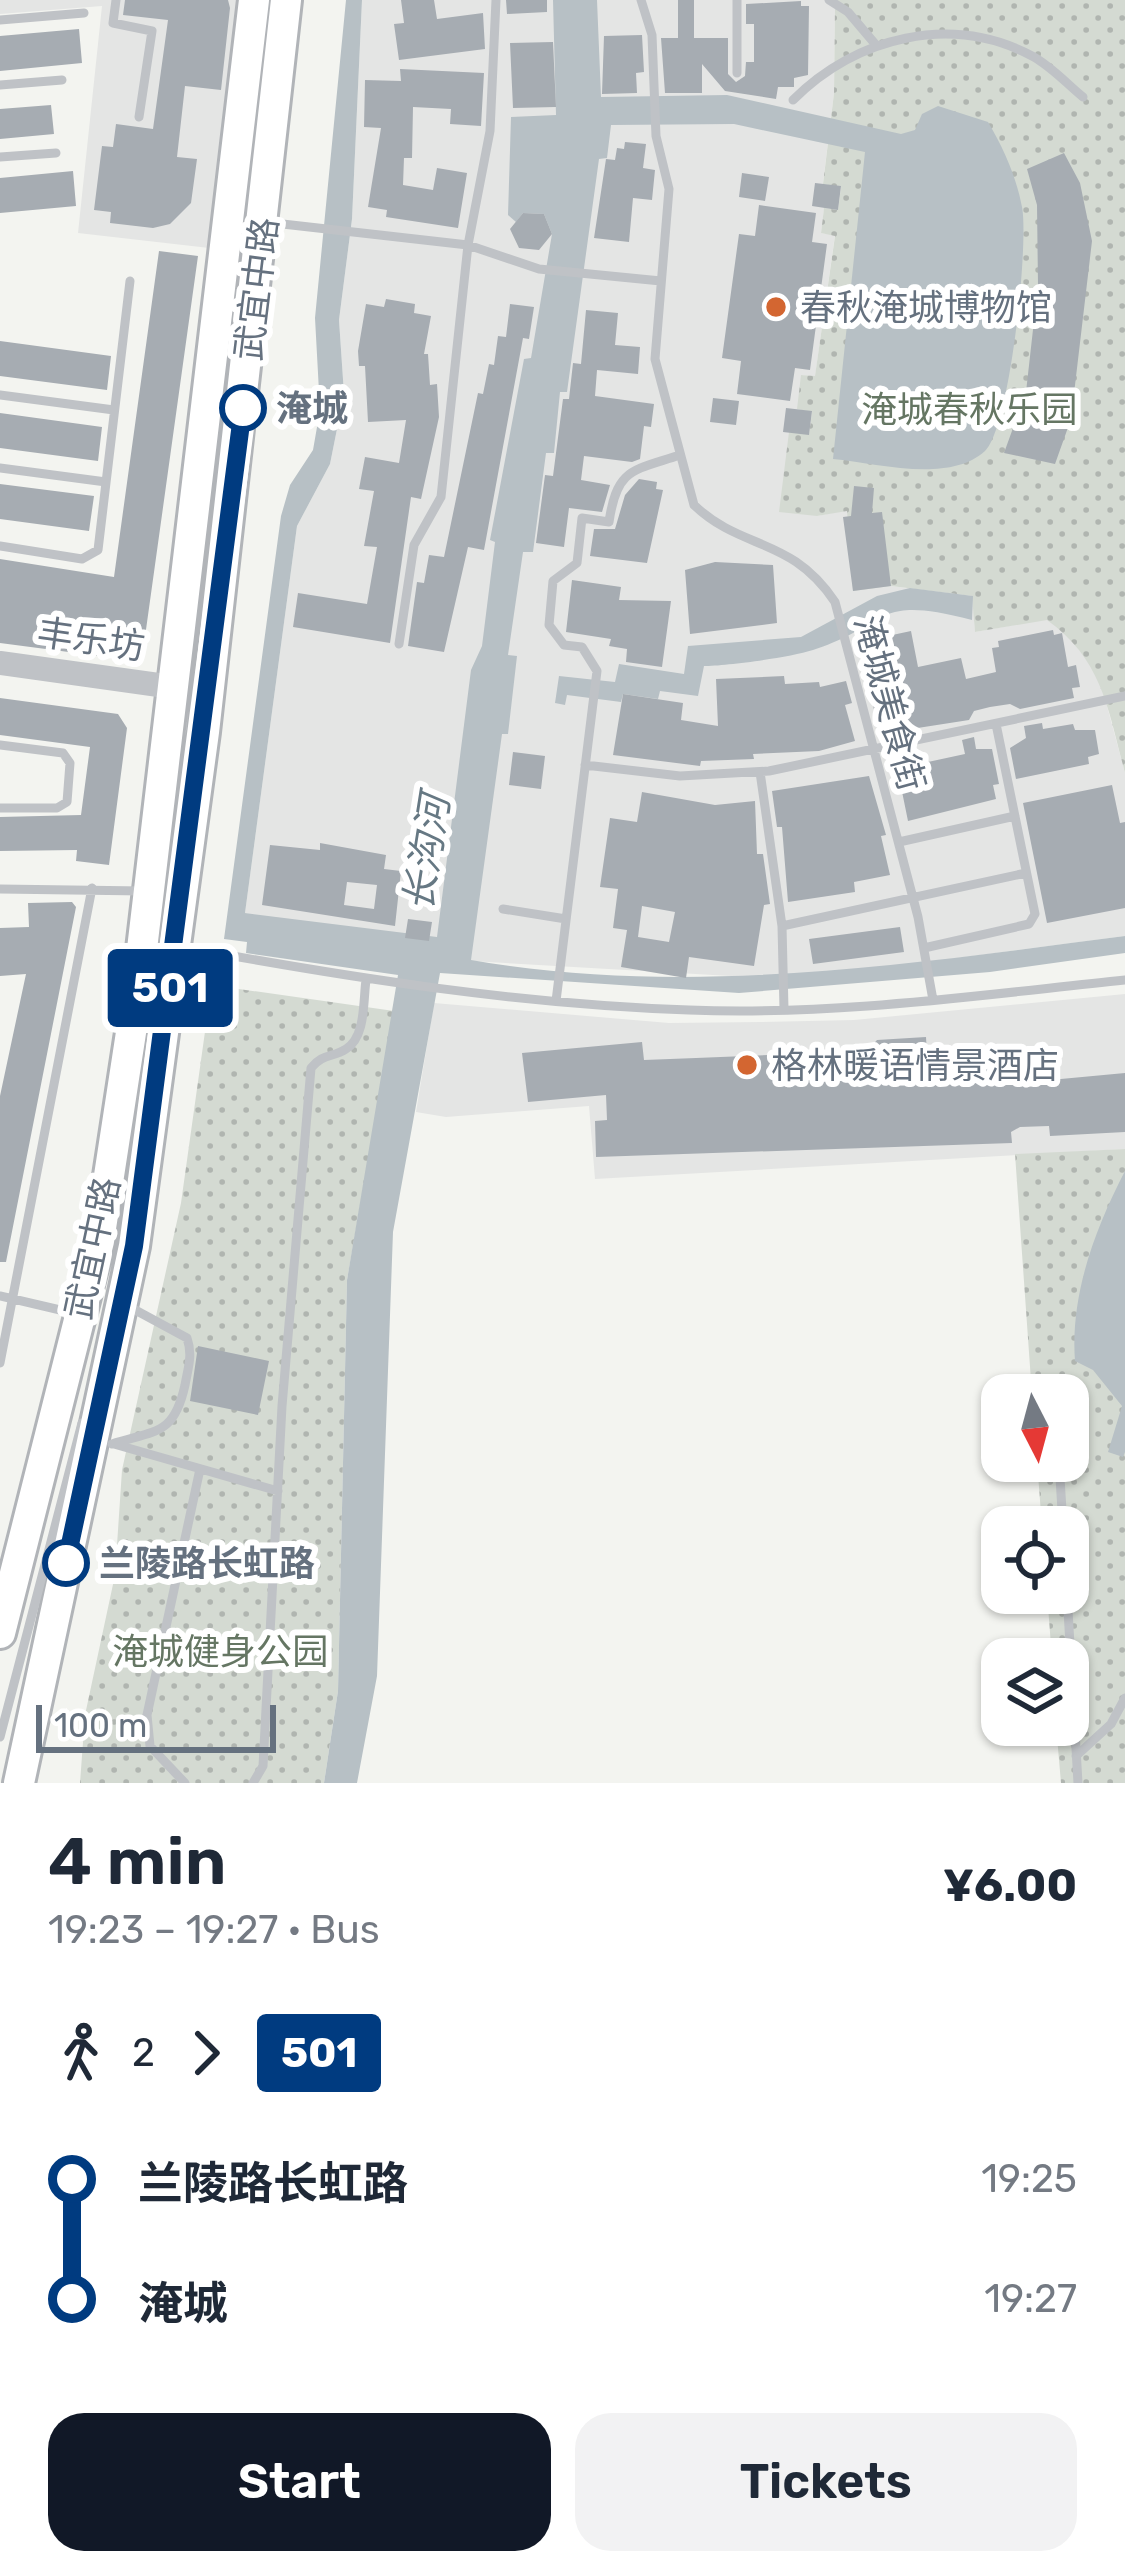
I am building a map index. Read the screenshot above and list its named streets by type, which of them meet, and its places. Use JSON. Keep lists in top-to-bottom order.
{
  "streets": {
    "main road": ["武宜中路"],
    "street": ["丰乐坊"],
    "lane": ["淹城美食街"]
  },
  "crossings": [
    ["武宜中路", "丰乐坊"]
  ],
  "water": ["长沟河"],
  "parks": ["淹城春秋乐园", "淹城健身公园"],
  "places": [
    "春秋淹城博物馆",
    "淹城",
    "格林暖语情景酒店",
    "兰陵路长虹路"
  ],
  "lines": ["bus line 501"],
  "scale_bar": "100 m",
  "north": "bottom",
  "page": {
    "on_map": "501",
    "scale": "100 m",
    "heading": ["4 min", "19:23 – 19:27 · Bus", "¥6.00"],
    "legs": ["2", "501"],
    "list": [
      {
        "name": "兰陵路长虹路",
        "value": "19:25"
      },
      {
        "name": "淹城",
        "value": "19:27"
      }
    ],
    "buttons": ["Start", "Tickets"]
  }
}
